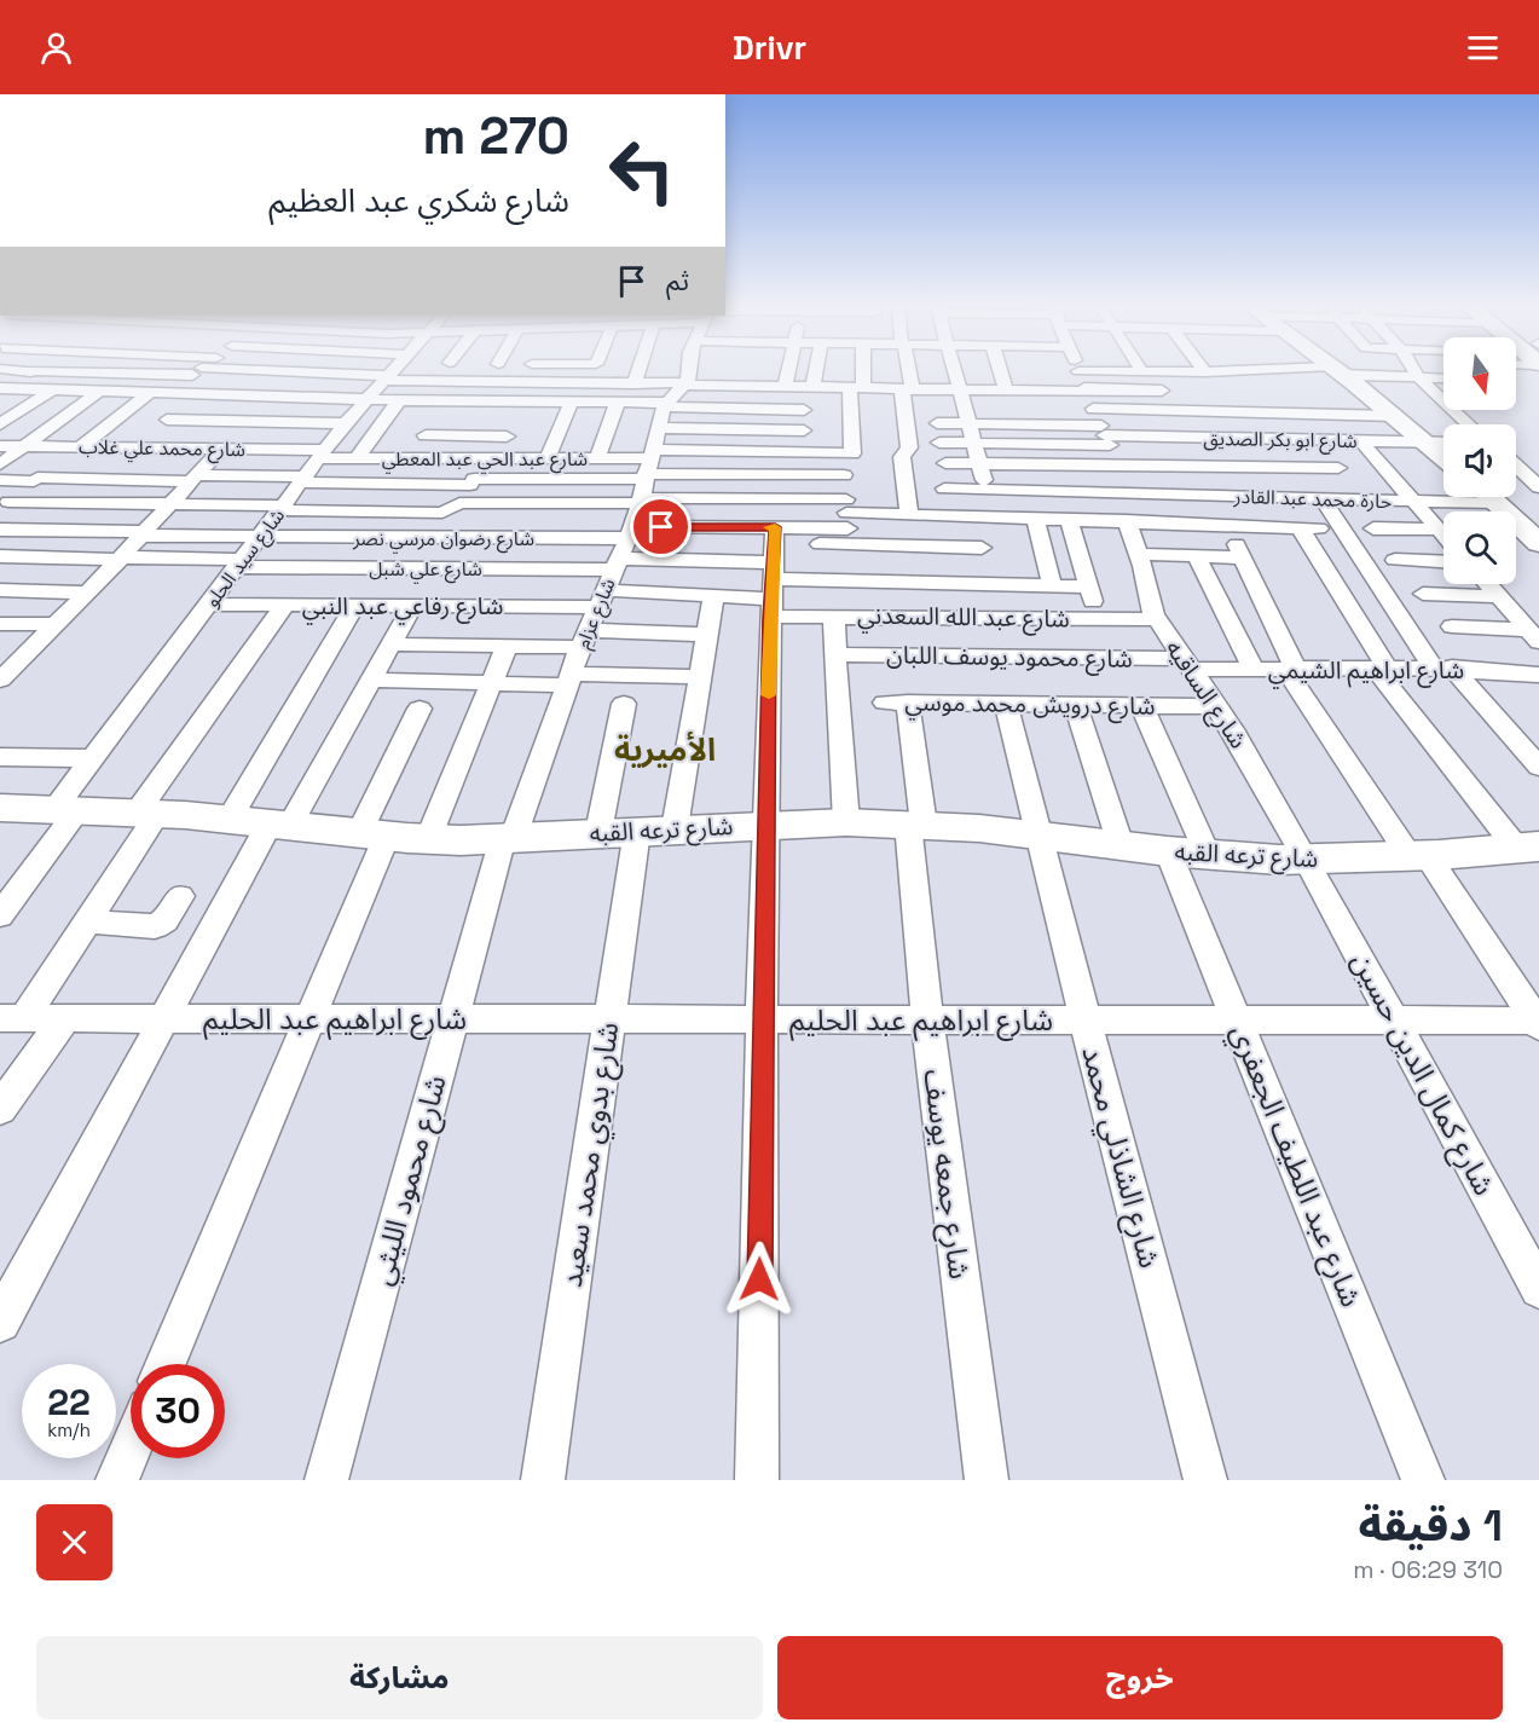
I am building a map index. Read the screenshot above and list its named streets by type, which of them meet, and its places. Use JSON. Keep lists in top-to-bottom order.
{
  "streets": {
    "street": [
      "شارع ابو بكر الصديق",
      "شارع محمد علي غلاب",
      "شارع عبد الحي عبد المعطي",
      "حارة محمد عبد القادر",
      "شارع رضوان مرسي نصر",
      "شارع سيد الحلو",
      "شارع علي شبل",
      "شارع رفاعي عبد النبي",
      "شارع عزام",
      "شارع عبد الله السعدني",
      "شارع محمود يوسف اللبان",
      "شارع ابراهيم الشيمي",
      "شارع الساقيه",
      "شارع درويش محمد موسي",
      "شارع ترعه القبه",
      "شارع ابراهيم عبد الحليم",
      "شارع كمال الدين حسين",
      "شارع بدوي محمد سعيد",
      "شارع الشاذلي محمد",
      "شارع عبد اللطيف الجعفري",
      "شارع جمعه يوسف",
      "شارع محمود الليثي"
    ]
  },
  "crossings": [
    ["شارع ابو بكر الصديق", "شارع الساقيه"],
    ["شارع محمد علي غلاب", "شارع عبد الحي عبد المعطي"],
    ["شارع محمد علي غلاب", "شارع سيد الحلو"],
    ["شارع عبد الحي عبد المعطي", "شارع سيد الحلو"],
    ["شارع عبد الحي عبد المعطي", "شارع عزام"],
    ["حارة محمد عبد القادر", "شارع الساقيه"],
    ["شارع رضوان مرسي نصر", "شارع سيد الحلو"],
    ["شارع رضوان مرسي نصر", "شارع عزام"],
    ["شارع سيد الحلو", "شارع علي شبل"],
    ["شارع سيد الحلو", "شارع رفاعي عبد النبي"],
    ["شارع سيد الحلو", "شارع ترعه القبه"],
    ["شارع علي شبل", "شارع رفاعي عبد النبي"],
    ["شارع علي شبل", "شارع عزام"],
    ["شارع علي شبل", "شارع عبد الله السعدني"],
    ["شارع رفاعي عبد النبي", "شارع عزام"],
    ["شارع رفاعي عبد النبي", "شارع عبد الله السعدني"],
    ["شارع عزام", "شارع ترعه القبه"],
    ["شارع عزام", "شارع محمود الليثي"],
    ["شارع عبد الله السعدني", "شارع الساقيه"],
    ["شارع محمود يوسف اللبان", "شارع ابراهيم الشيمي"],
    ["شارع محمود يوسف اللبان", "شارع الساقيه"],
    ["شارع ابراهيم الشيمي", "شارع الساقيه"],
    ["شارع الساقيه", "شارع درويش محمد موسي"],
    ["شارع الساقيه", "شارع ترعه القبه"],
    ["شارع الساقيه", "شارع كمال الدين حسين"],
    ["شارع درويش محمد موسي", "شارع الشاذلي محمد"],
    ["شارع درويش محمد موسي", "شارع جمعه يوسف"],
    ["شارع ترعه القبه", "شارع كمال الدين حسين"],
    ["شارع ترعه القبه", "شارع بدوي محمد سعيد"],
    ["شارع ترعه القبه", "شارع الشاذلي محمد"],
    ["شارع ترعه القبه", "شارع عبد اللطيف الجعفري"],
    ["شارع ترعه القبه", "شارع جمعه يوسف"],
    ["شارع ترعه القبه", "شارع محمود الليثي"],
    ["شارع ابراهيم عبد الحليم", "شارع كمال الدين حسين"],
    ["شارع ابراهيم عبد الحليم", "شارع بدوي محمد سعيد"],
    ["شارع ابراهيم عبد الحليم", "شارع الشاذلي محمد"],
    ["شارع ابراهيم عبد الحليم", "شارع عبد اللطيف الجعفري"],
    ["شارع ابراهيم عبد الحليم", "شارع جمعه يوسف"],
    ["شارع ابراهيم عبد الحليم", "شارع محمود الليثي"]
  ],
  "districts": ["الأميرية"],
  "north": "bottom",
  "page": {
    "header": "Drivr",
    "turn": ["270 m", "شارع شكري عبد العظيم"],
    "then": "ثم",
    "speed": "22 km/h",
    "limit": "30",
    "heading": ["1 دقيقة", "310 m · 06:29"],
    "buttons": ["خروج", "مشاركة"]
  }
}
